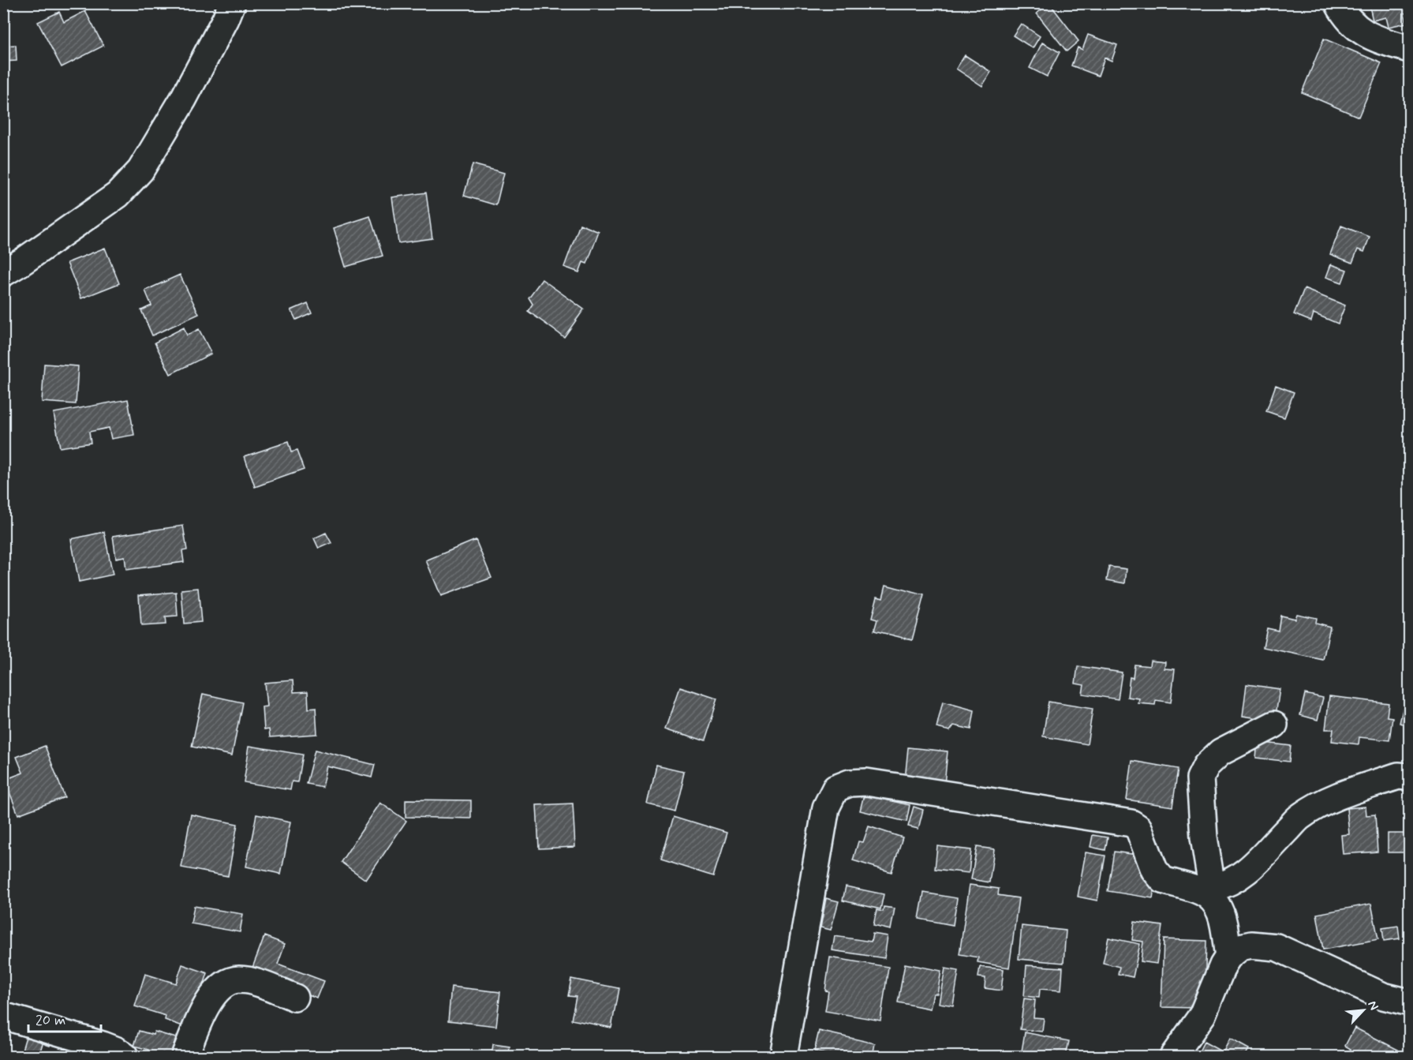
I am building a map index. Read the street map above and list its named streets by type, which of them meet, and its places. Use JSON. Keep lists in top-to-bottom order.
{
  "scale_bar": "20 m",
  "north": "top right"
}
